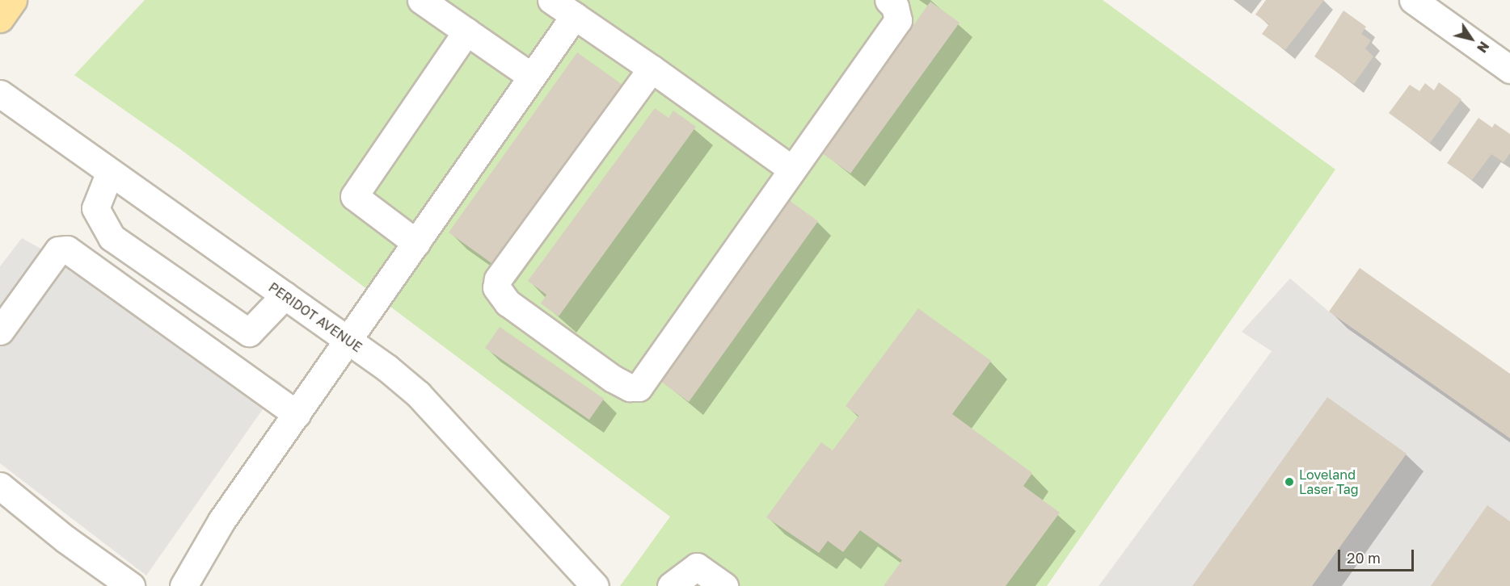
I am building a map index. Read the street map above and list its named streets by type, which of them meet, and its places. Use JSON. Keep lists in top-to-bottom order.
{
  "streets": {
    "street": ["PERIDOT AVENUE"]
  },
  "places": ["Loveland Laser Tag"],
  "scale_bar": "20 m",
  "north": "bottom right"
}
